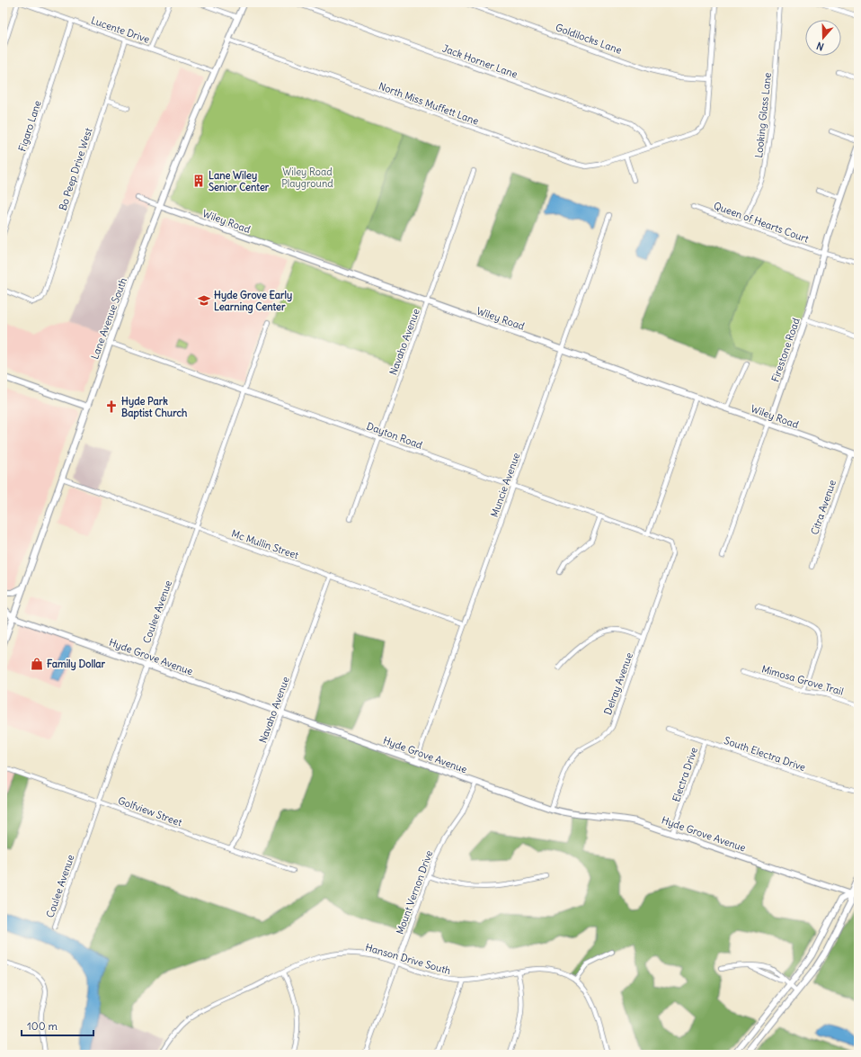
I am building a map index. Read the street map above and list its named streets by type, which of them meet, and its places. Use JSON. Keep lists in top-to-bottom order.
{
  "streets": {
    "street": [
      "Lucente Drive",
      "Goldilocks Lane",
      "Jack Horner Lane",
      "North Miss Muffett Lane",
      "Looking Glass Lane",
      "Figaro Lane",
      "Bo Peep Drive West",
      "Wiley Road",
      "Queen of Hearts Court",
      "Lane Avenue South",
      "Navaho Avenue",
      "Firestone Road",
      "Dayton Road",
      "Muncie Avenue",
      "Citra Avenue",
      "Mc Mullin Street",
      "Coulee Avenue",
      "Hyde Grove Avenue",
      "Mimosa Grove Trail",
      "Delray Avenue",
      "South Electra Drive",
      "Electra Drive",
      "Golfview Street",
      "Mount Vernon Drive",
      "Hanson Drive South"
    ]
  },
  "crossings": [
    ["Lucente Drive", "Figaro Lane"],
    ["Lucente Drive", "Bo Peep Drive West"],
    ["Lucente Drive", "Lane Avenue South"],
    ["Goldilocks Lane", "North Miss Muffett Lane"],
    ["Jack Horner Lane", "North Miss Muffett Lane"],
    ["North Miss Muffett Lane", "Lane Avenue South"],
    ["Looking Glass Lane", "Queen of Hearts Court"],
    ["Wiley Road", "Lane Avenue South"],
    ["Wiley Road", "Navaho Avenue"],
    ["Wiley Road", "Firestone Road"],
    ["Wiley Road", "Muncie Avenue"],
    ["Wiley Road", "Citra Avenue"],
    ["Queen of Hearts Court", "Firestone Road"],
    ["Lane Avenue South", "Dayton Road"],
    ["Lane Avenue South", "Mc Mullin Street"],
    ["Lane Avenue South", "Hyde Grove Avenue"],
    ["Navaho Avenue", "Dayton Road"],
    ["Navaho Avenue", "Mc Mullin Street"],
    ["Navaho Avenue", "Hyde Grove Avenue"],
    ["Navaho Avenue", "Golfview Street"],
    ["Dayton Road", "Muncie Avenue"],
    ["Dayton Road", "Coulee Avenue"],
    ["Dayton Road", "Delray Avenue"],
    ["Muncie Avenue", "Mc Mullin Street"],
    ["Muncie Avenue", "Hyde Grove Avenue"],
    ["Mc Mullin Street", "Coulee Avenue"],
    ["Coulee Avenue", "Hyde Grove Avenue"],
    ["Coulee Avenue", "Golfview Street"],
    ["Hyde Grove Avenue", "Delray Avenue"],
    ["Hyde Grove Avenue", "Electra Drive"],
    ["Hyde Grove Avenue", "Mount Vernon Drive"],
    ["South Electra Drive", "Electra Drive"],
    ["Mount Vernon Drive", "Hanson Drive South"]
  ],
  "parks": ["Wiley Road Playground"],
  "places": {
    "building": ["Lane Wiley Senior Center"],
    "school or university": ["Hyde Grove Early Learning Center"],
    "church": ["Hyde Park Baptist Church"],
    "shop": ["Family Dollar"]
  },
  "scale_bar": "100 m",
  "north": "bottom"
}
